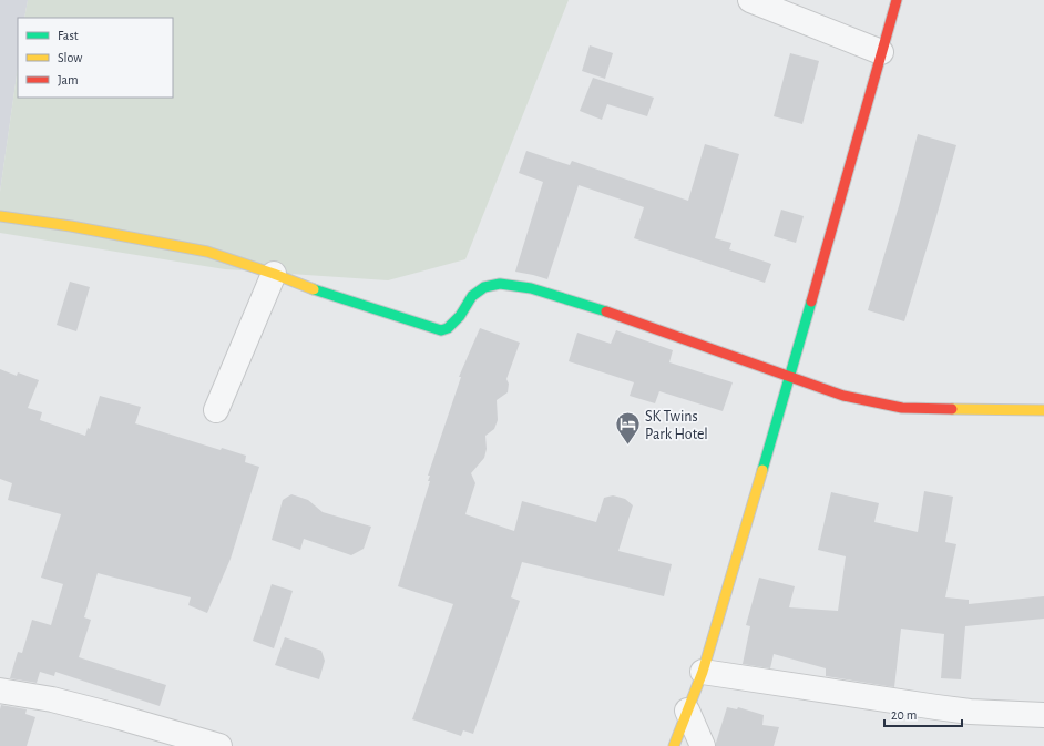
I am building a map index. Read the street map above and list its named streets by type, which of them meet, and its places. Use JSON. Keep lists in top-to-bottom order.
{
  "places": {
    "hotel": ["SK Twins Park Hotel"]
  },
  "legend": ["Fast", "Slow", "Jam"],
  "scale_bar": "20 m"
}
